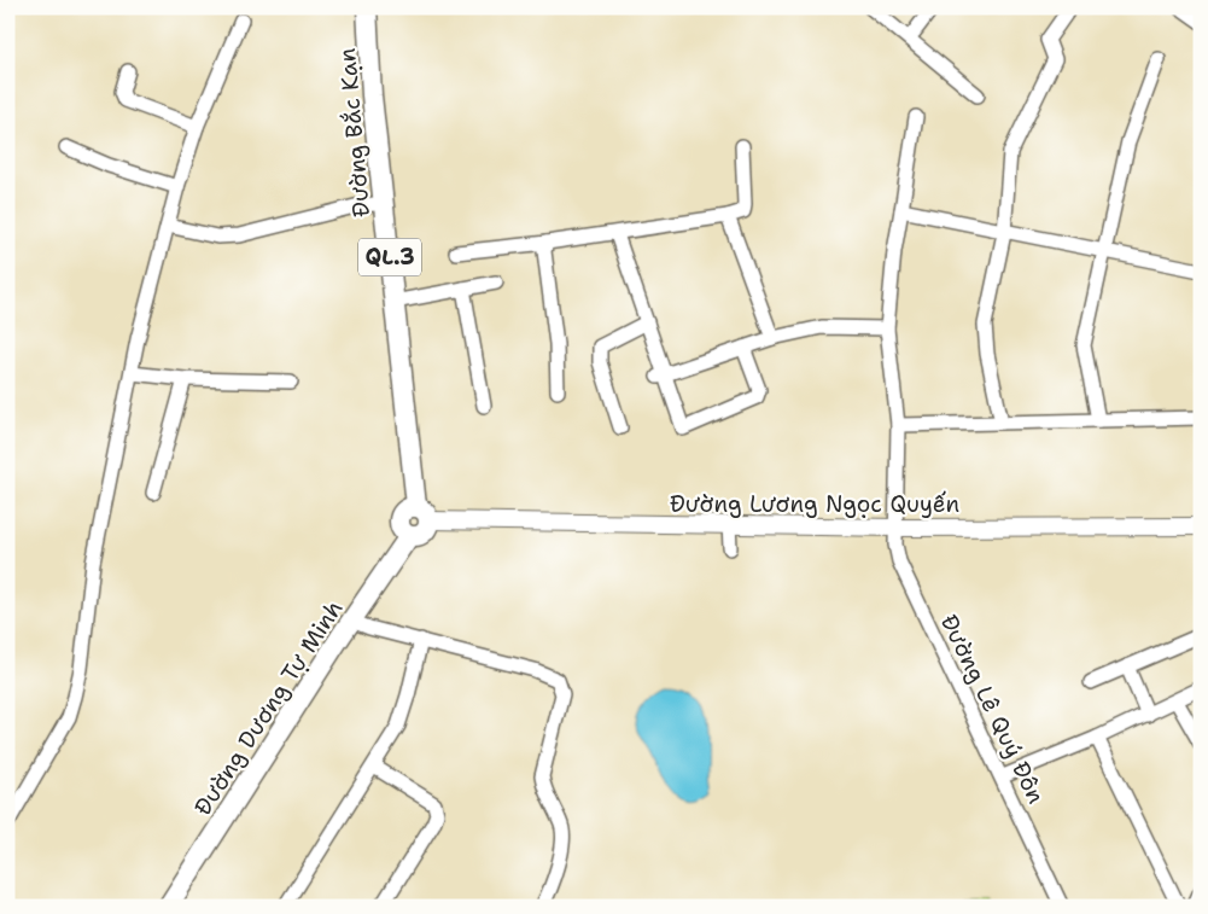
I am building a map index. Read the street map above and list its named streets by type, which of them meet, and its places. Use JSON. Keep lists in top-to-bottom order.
{
  "streets": {
    "highway": ["Đường Bắc Kạn", "QL.3", "Đường Dương Tự Minh"],
    "main road": ["Đường Lương Ngọc Quyến"],
    "street": ["Đường Lê Quý Đôn"]
  },
  "crossings": [
    ["Đường Bắc Kạn", "Đường Lương Ngọc Quyến"],
    ["Đường Bắc Kạn", "Đường Dương Tự Minh"],
    ["Đường Lương Ngọc Quyến", "Đường Dương Tự Minh"],
    ["Đường Lương Ngọc Quyến", "Đường Lê Quý Đôn"]
  ]
}
